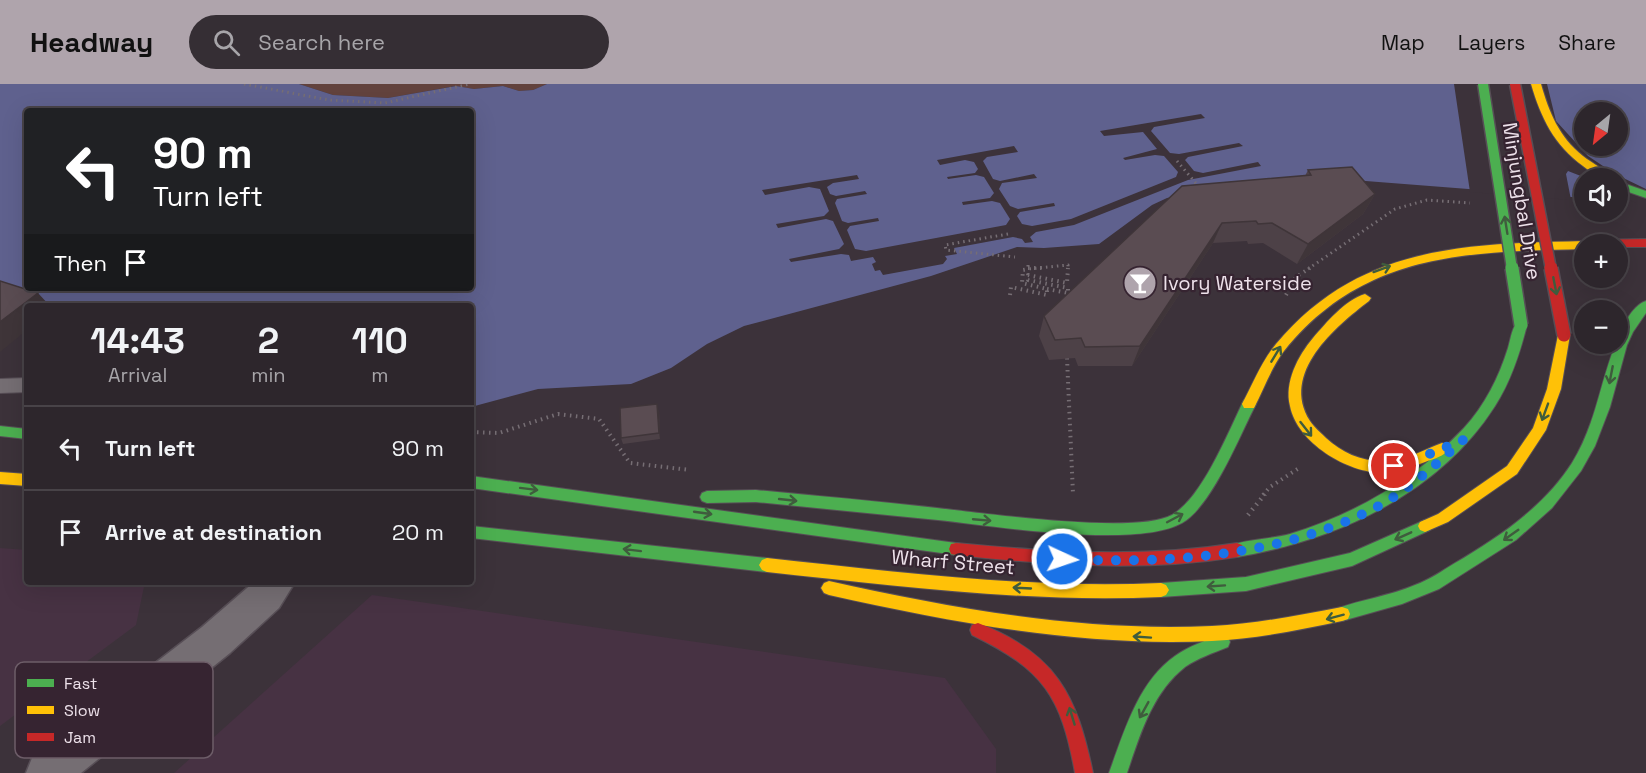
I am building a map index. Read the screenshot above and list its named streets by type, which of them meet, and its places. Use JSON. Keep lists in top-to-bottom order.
{
  "streets": {
    "main road": ["Minjungbal Drive", "Wharf Street"]
  },
  "crossings": [
    ["Minjungbal Drive", "Wharf Street"]
  ],
  "places": {
    "bar": ["Ivory Waterside"]
  },
  "legend": ["Fast", "Slow", "Jam"],
  "north": "bottom left",
  "page": {
    "header": "Headway",
    "search": "Search here",
    "nav": ["Map", "Layers", "Share"],
    "map_buttons": ["+", "−"],
    "turn": ["90 m", "Turn left"],
    "then": "Then",
    "eta": [
      "14:43",
      "Arrival",
      "2",
      "min",
      "110",
      "m"
    ],
    "list": [
      {
        "name": "Turn left",
        "value": "90 m"
      },
      {
        "name": "Arrive at destination",
        "value": "20 m"
      }
    ]
  }
}
